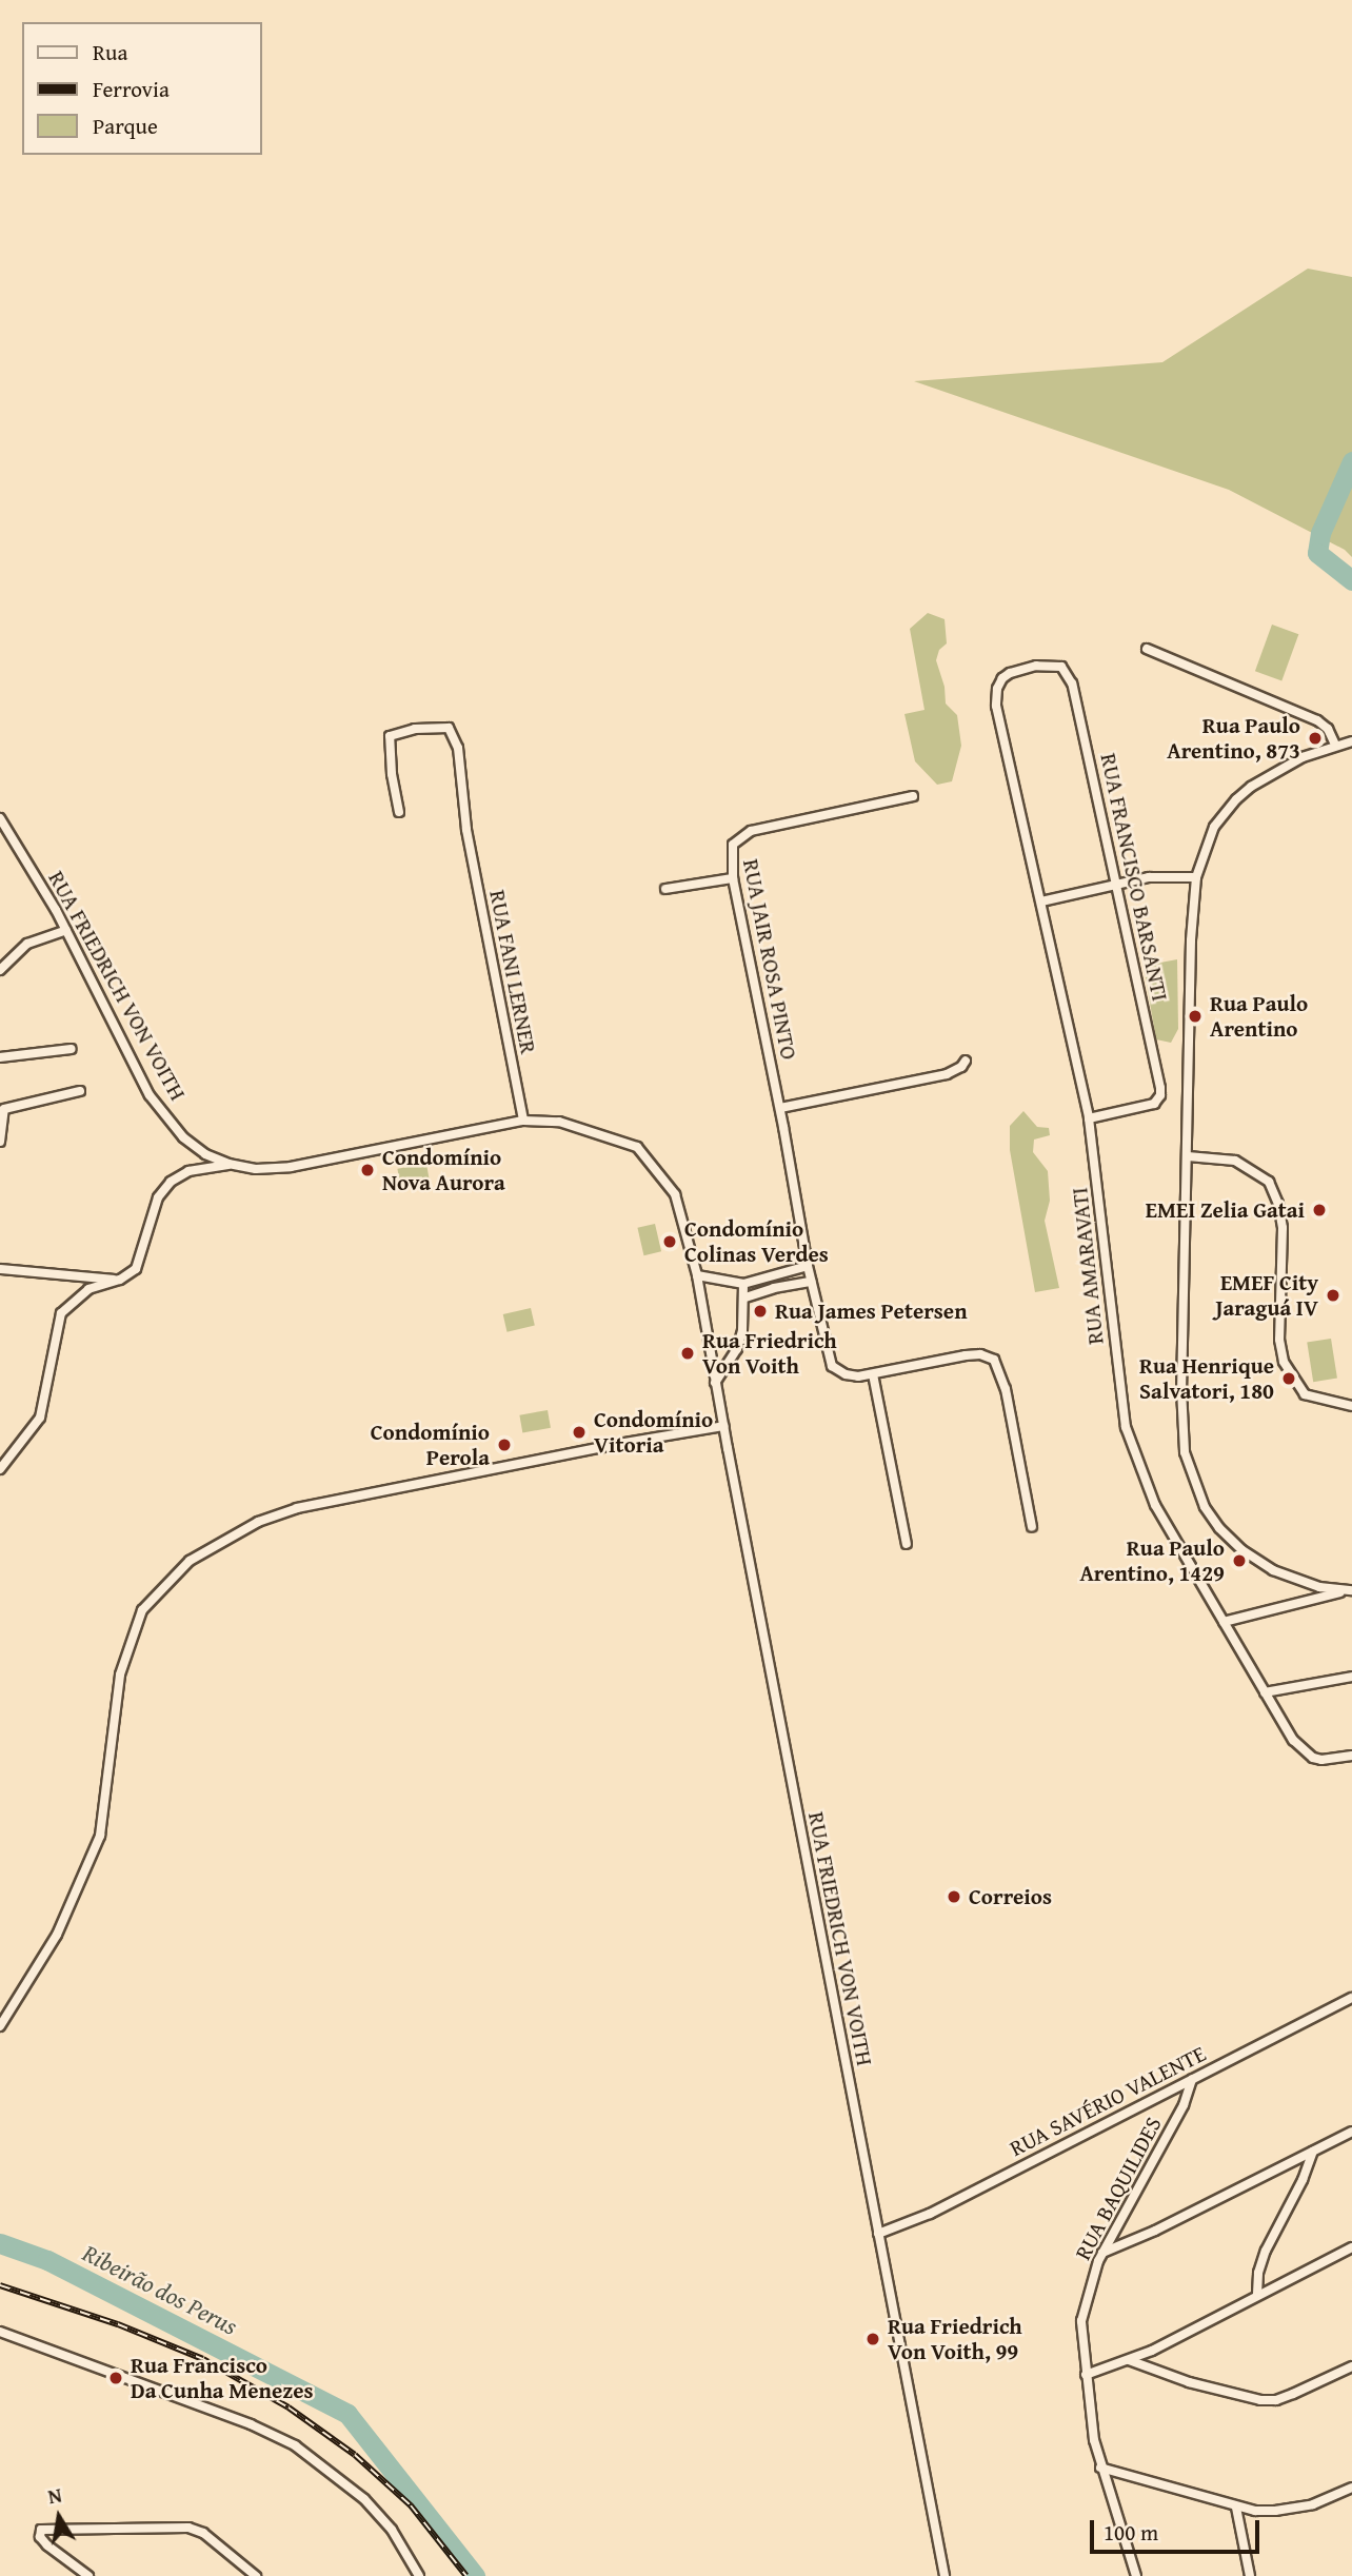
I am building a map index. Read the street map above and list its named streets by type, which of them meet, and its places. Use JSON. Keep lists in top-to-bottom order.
{
  "streets": {
    "street": [
      "RUA FRANCISCO BARSANTI",
      "RUA JAIR ROSA PINTO",
      "RUA FANI LERNER",
      "RUA FRIEDRICH VON VOITH",
      "RUA AMARAVATI",
      "RUA SAVÉRIO VALENTE",
      "RUA BAQUILIDES"
    ]
  },
  "crossings": [
    ["RUA FRANCISCO BARSANTI", "RUA AMARAVATI"],
    ["RUA FANI LERNER", "RUA FRIEDRICH VON VOITH"],
    ["RUA FRIEDRICH VON VOITH", "RUA SAVÉRIO VALENTE"],
    ["RUA SAVÉRIO VALENTE", "RUA BAQUILIDES"]
  ],
  "water": ["Ribeirão dos Perus"],
  "places": [
    "Rua Paulo Arentino, 873",
    "Rua Paulo Arentino",
    "Condomínio Nova Aurora",
    "EMEI Zelia Gatai",
    "Condomínio Colinas Verdes",
    "EMEF City Jaraguá IV",
    "Rua James Petersen",
    "Rua Friedrich Von Voith",
    "Rua Henrique Salvatori, 180",
    "Condomínio Vitoria",
    "Condomínio Perola",
    "Rua Paulo Arentino, 1429",
    "Correios",
    "Rua Friedrich Von Voith, 99",
    "Rua Francisco Da Cunha Menezes"
  ],
  "legend": ["Rua", "Ferrovia", "Parque"],
  "scale_bar": "100 m",
  "north": "top"
}
